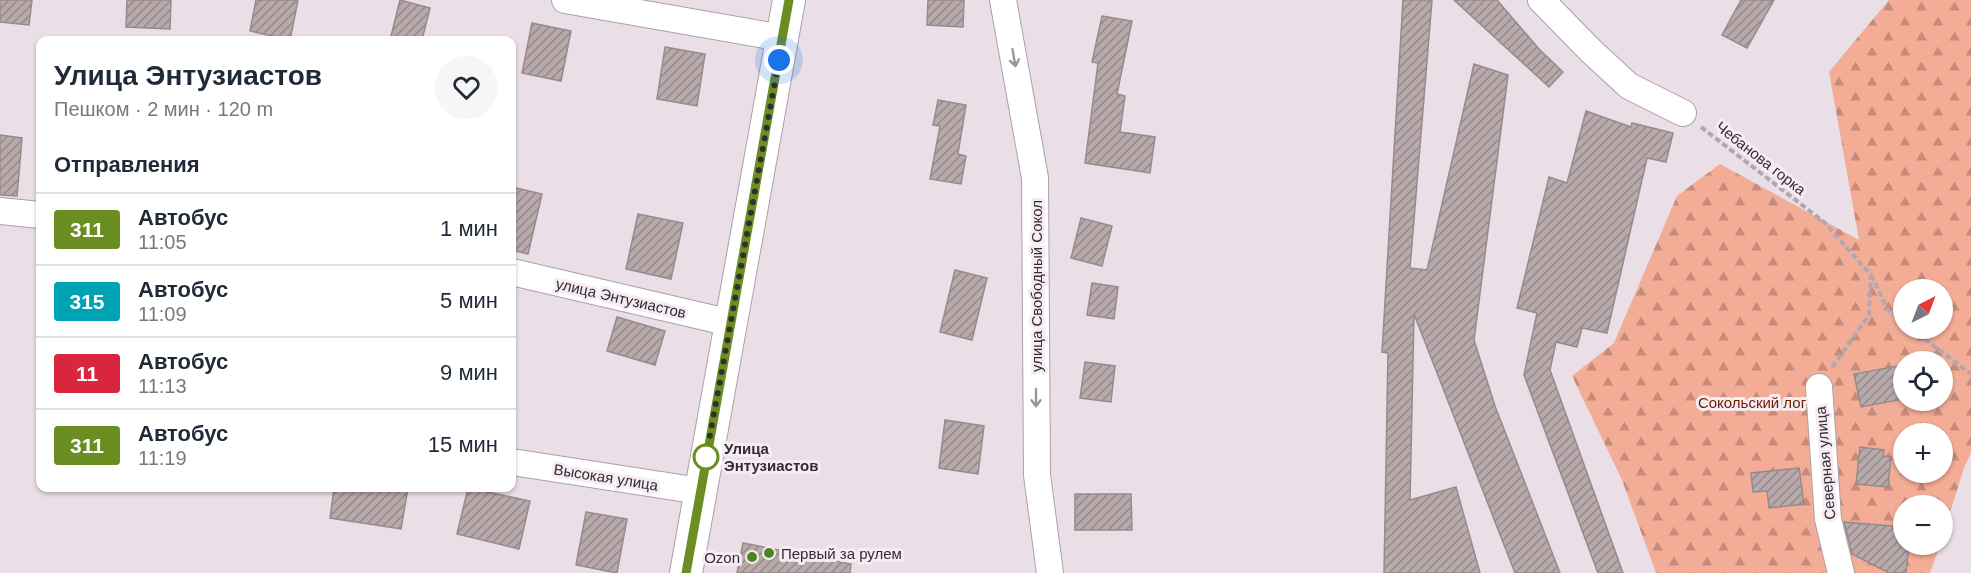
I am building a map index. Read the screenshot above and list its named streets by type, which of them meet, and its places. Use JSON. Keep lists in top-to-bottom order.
{
  "streets": {
    "street": [
      "улица Свободный Сокол",
      "улица Энтузиастов",
      "Северная улица",
      "Высокая улица"
    ],
    "path": ["Чебанова горка"]
  },
  "one_way": ["улица Свободный Сокол"],
  "parks": ["Сокольский лог"],
  "places": ["Улица Энтузиастов", "Первый за рулем", "Ozon"],
  "lines": ["bus line 311"],
  "north": "top right",
  "page": {
    "heading": [
      ["Улица Энтузиастов", "Пешком · 2 мин · 120 m"],
      "Отправления"
    ],
    "list": [
      {
        "mark": "311",
        "name": "Автобус",
        "note": "11:05",
        "value": "1 мин"
      },
      {
        "mark": "315",
        "name": "Автобус",
        "note": "11:09",
        "value": "5 мин"
      },
      {
        "mark": "11",
        "name": "Автобус",
        "note": "11:13",
        "value": "9 мин"
      },
      {
        "mark": "311",
        "name": "Автобус",
        "note": "11:19",
        "value": "15 мин"
      }
    ],
    "map_buttons": ["+", "−"]
  }
}
